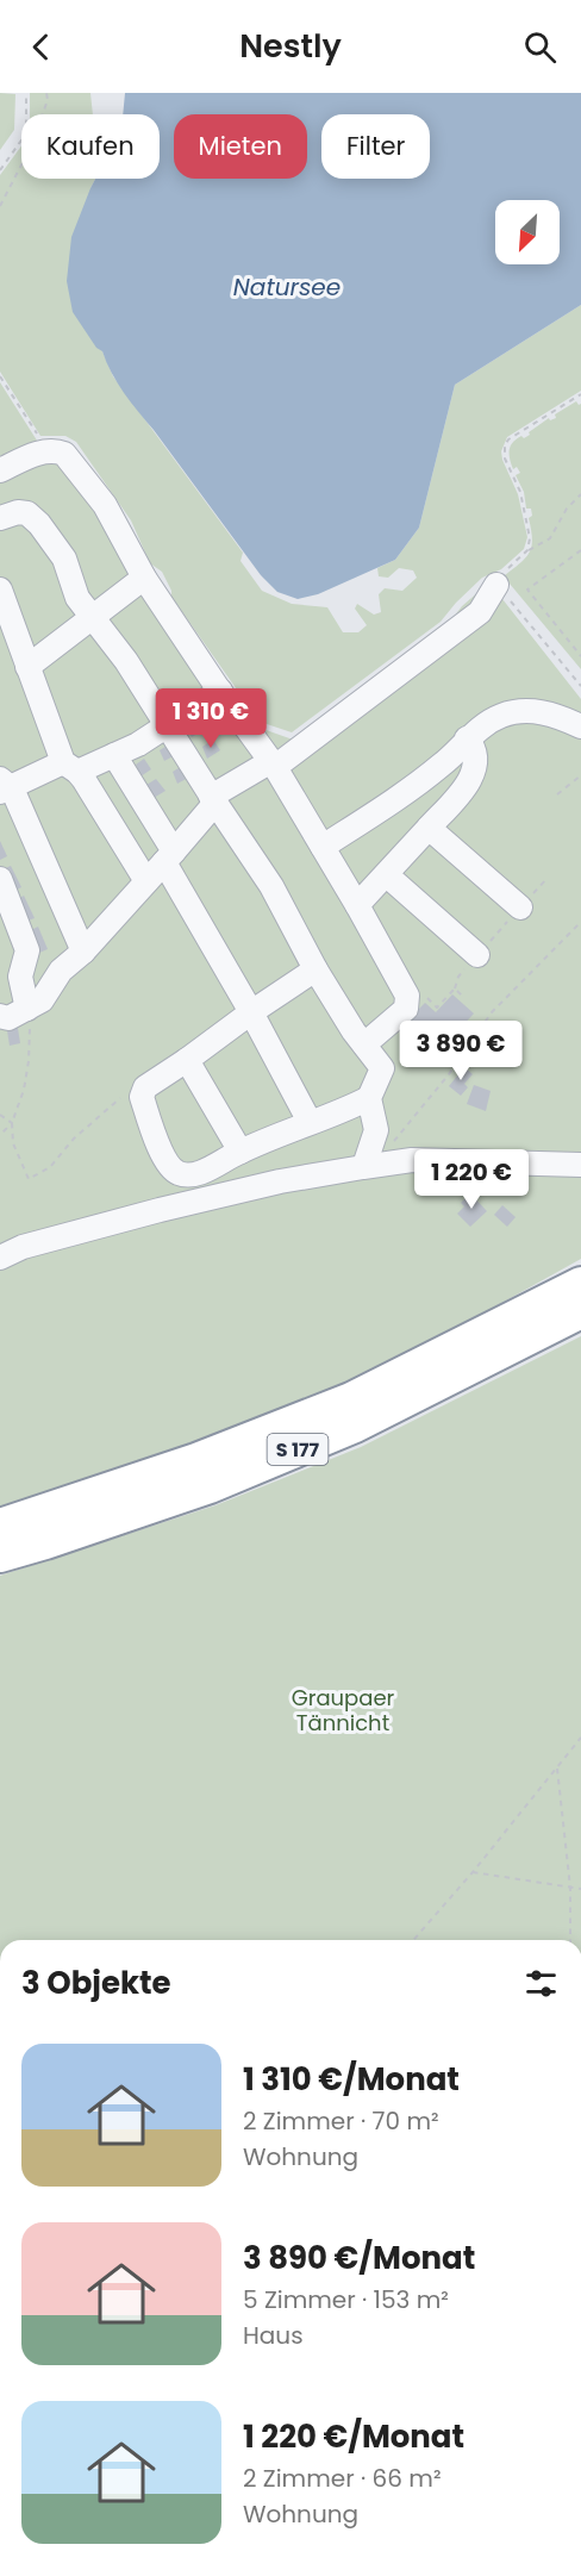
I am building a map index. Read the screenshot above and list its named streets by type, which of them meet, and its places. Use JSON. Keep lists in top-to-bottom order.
{
  "streets": {
    "highway": ["S 177"]
  },
  "water": ["Natursee"],
  "parks": ["Graupaer Tännicht"],
  "north": "bottom left",
  "page": {
    "header": "Nestly",
    "chip": ["Kaufen", "Mieten", "Filter"],
    "price": ["1 310 €", "3 890 €", "1 220 €"],
    "heading": "3 Objekte",
    "list": [
      {
        "name": "1 310 €/Monat",
        "note": "2 Zimmer · 70 m² · Wohnung"
      },
      {
        "name": "3 890 €/Monat",
        "note": "5 Zimmer · 153 m² · Haus"
      },
      {
        "name": "1 220 €/Monat",
        "note": "2 Zimmer · 66 m² · Wohnung"
      }
    ]
  }
}
